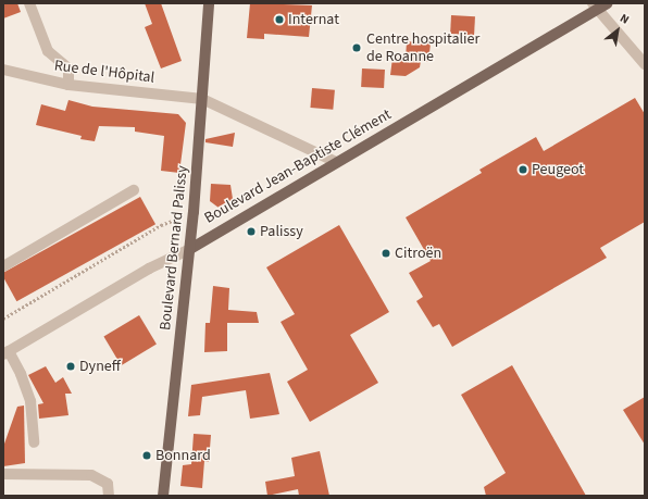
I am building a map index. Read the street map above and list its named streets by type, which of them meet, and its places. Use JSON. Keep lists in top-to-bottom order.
{
  "streets": {
    "main road": ["Boulevard Jean-Baptiste Clément", "Boulevard Bernard Palissy"],
    "street": ["Rue de l'Hôpital"]
  },
  "crossings": [
    ["Rue de l'Hôpital", "Boulevard Jean-Baptiste Clément"],
    ["Rue de l'Hôpital", "Boulevard Bernard Palissy"],
    ["Boulevard Jean-Baptiste Clément", "Boulevard Bernard Palissy"]
  ],
  "places": [
    "Internat",
    "Centre hospitalier de Roanne",
    "Peugeot",
    "Palissy",
    "Citroën",
    "Dyneff",
    "Bonnard"
  ],
  "north": "top right"
}
